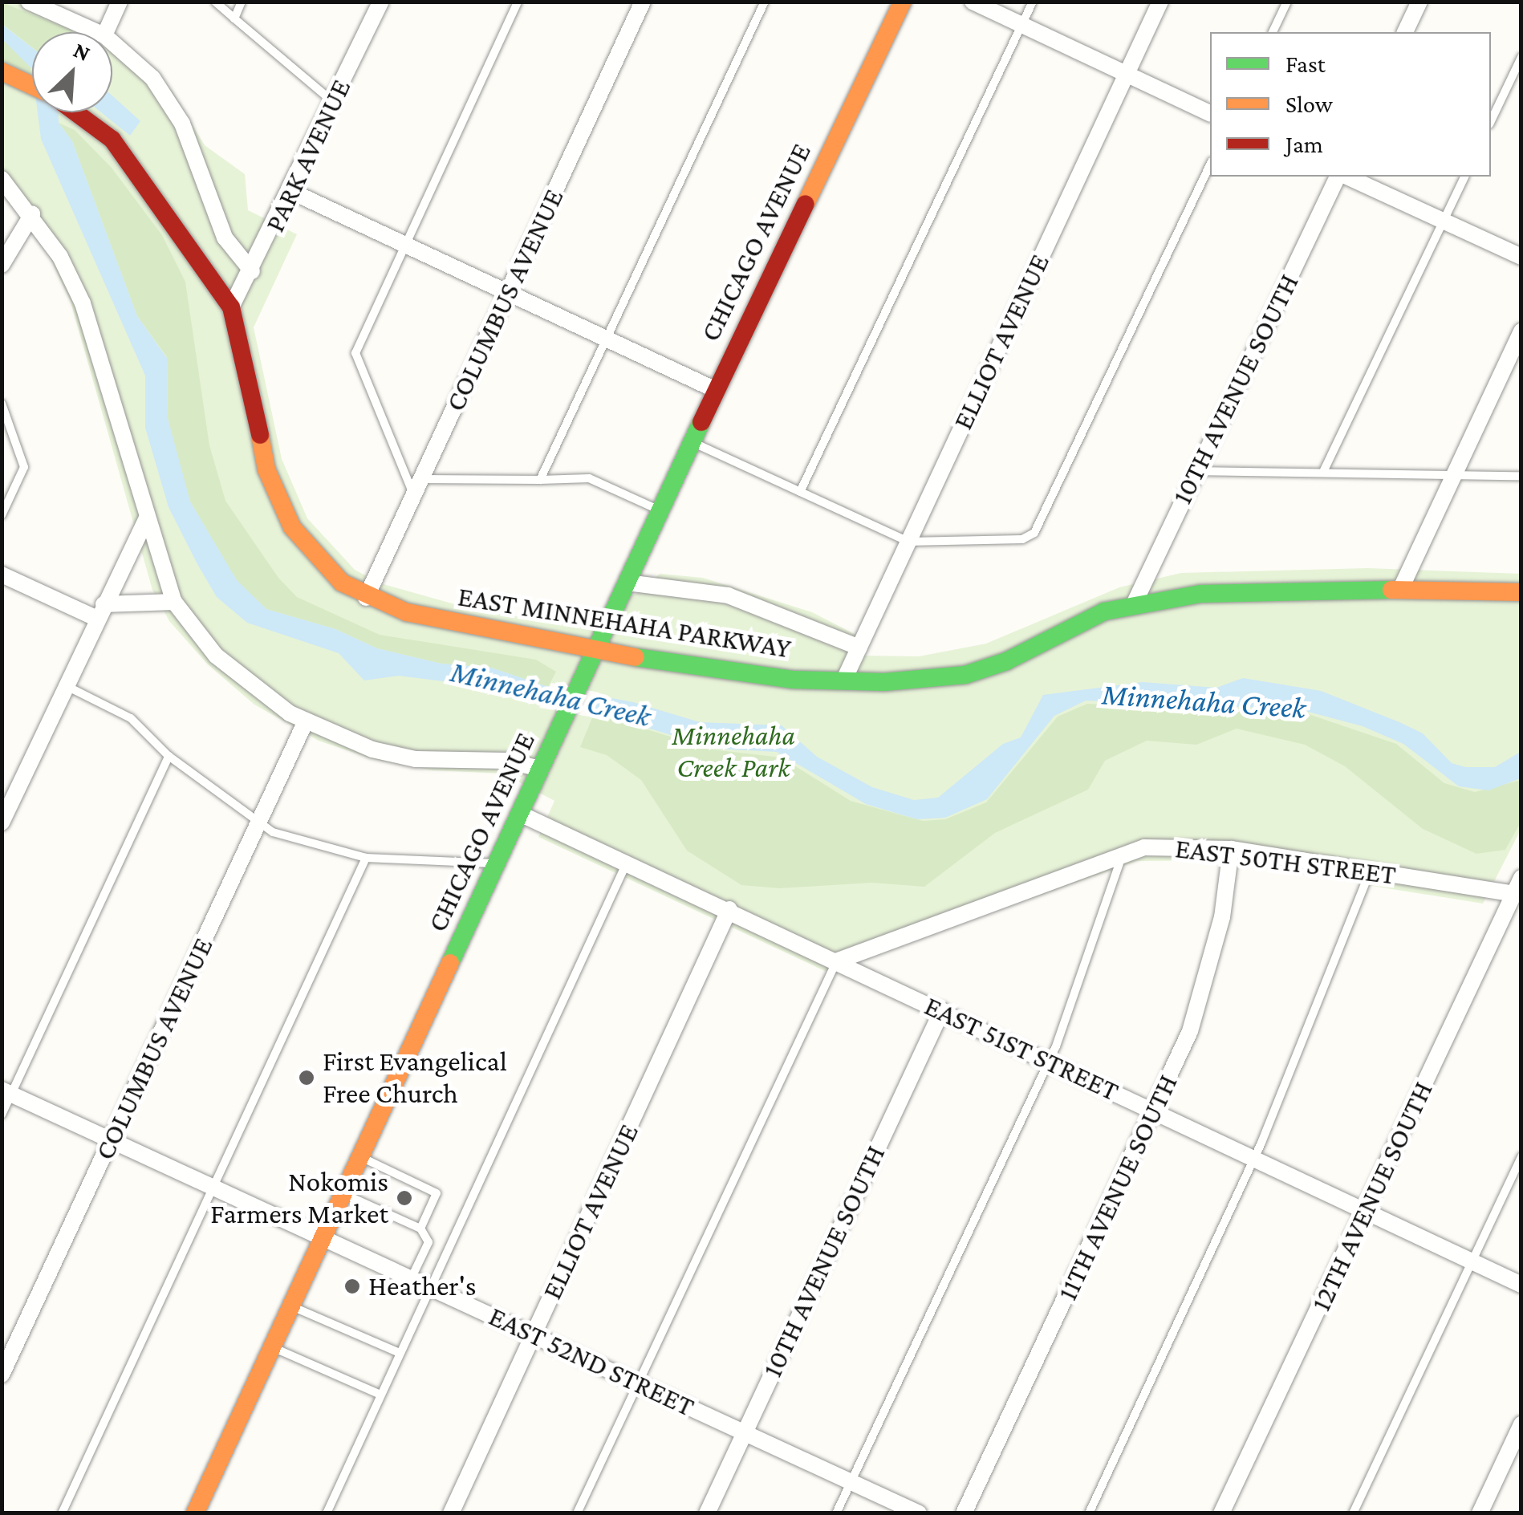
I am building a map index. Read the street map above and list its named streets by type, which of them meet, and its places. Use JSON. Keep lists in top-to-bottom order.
{
  "streets": {
    "street": [
      "PARK AVENUE",
      "CHICAGO AVENUE",
      "COLUMBUS AVENUE",
      "ELLIOT AVENUE",
      "10TH AVENUE SOUTH",
      "EAST MINNEHAHA PARKWAY",
      "EAST 50TH STREET",
      "EAST 51ST STREET",
      "11TH AVENUE SOUTH",
      "12TH AVENUE SOUTH",
      "EAST 52ND STREET"
    ]
  },
  "crossings": [
    ["PARK AVENUE", "EAST MINNEHAHA PARKWAY"],
    ["CHICAGO AVENUE", "EAST MINNEHAHA PARKWAY"],
    ["CHICAGO AVENUE", "EAST 51ST STREET"],
    ["CHICAGO AVENUE", "EAST 52ND STREET"],
    ["COLUMBUS AVENUE", "EAST MINNEHAHA PARKWAY"],
    ["COLUMBUS AVENUE", "EAST 52ND STREET"],
    ["ELLIOT AVENUE", "EAST MINNEHAHA PARKWAY"],
    ["ELLIOT AVENUE", "EAST 51ST STREET"],
    ["ELLIOT AVENUE", "EAST 52ND STREET"],
    ["10TH AVENUE SOUTH", "EAST MINNEHAHA PARKWAY"],
    ["10TH AVENUE SOUTH", "EAST 51ST STREET"],
    ["10TH AVENUE SOUTH", "EAST 52ND STREET"],
    ["EAST 50TH STREET", "EAST 51ST STREET"],
    ["EAST 50TH STREET", "11TH AVENUE SOUTH"],
    ["EAST 50TH STREET", "12TH AVENUE SOUTH"],
    ["EAST 51ST STREET", "11TH AVENUE SOUTH"],
    ["EAST 51ST STREET", "12TH AVENUE SOUTH"]
  ],
  "water": ["Minnehaha Creek"],
  "parks": ["Minnehaha Creek Park"],
  "places": ["First Evangelical Free Church", "Nokomis Farmers Market", "Heather's"],
  "legend": ["Fast", "Slow", "Jam"],
  "north": "top right"
}
